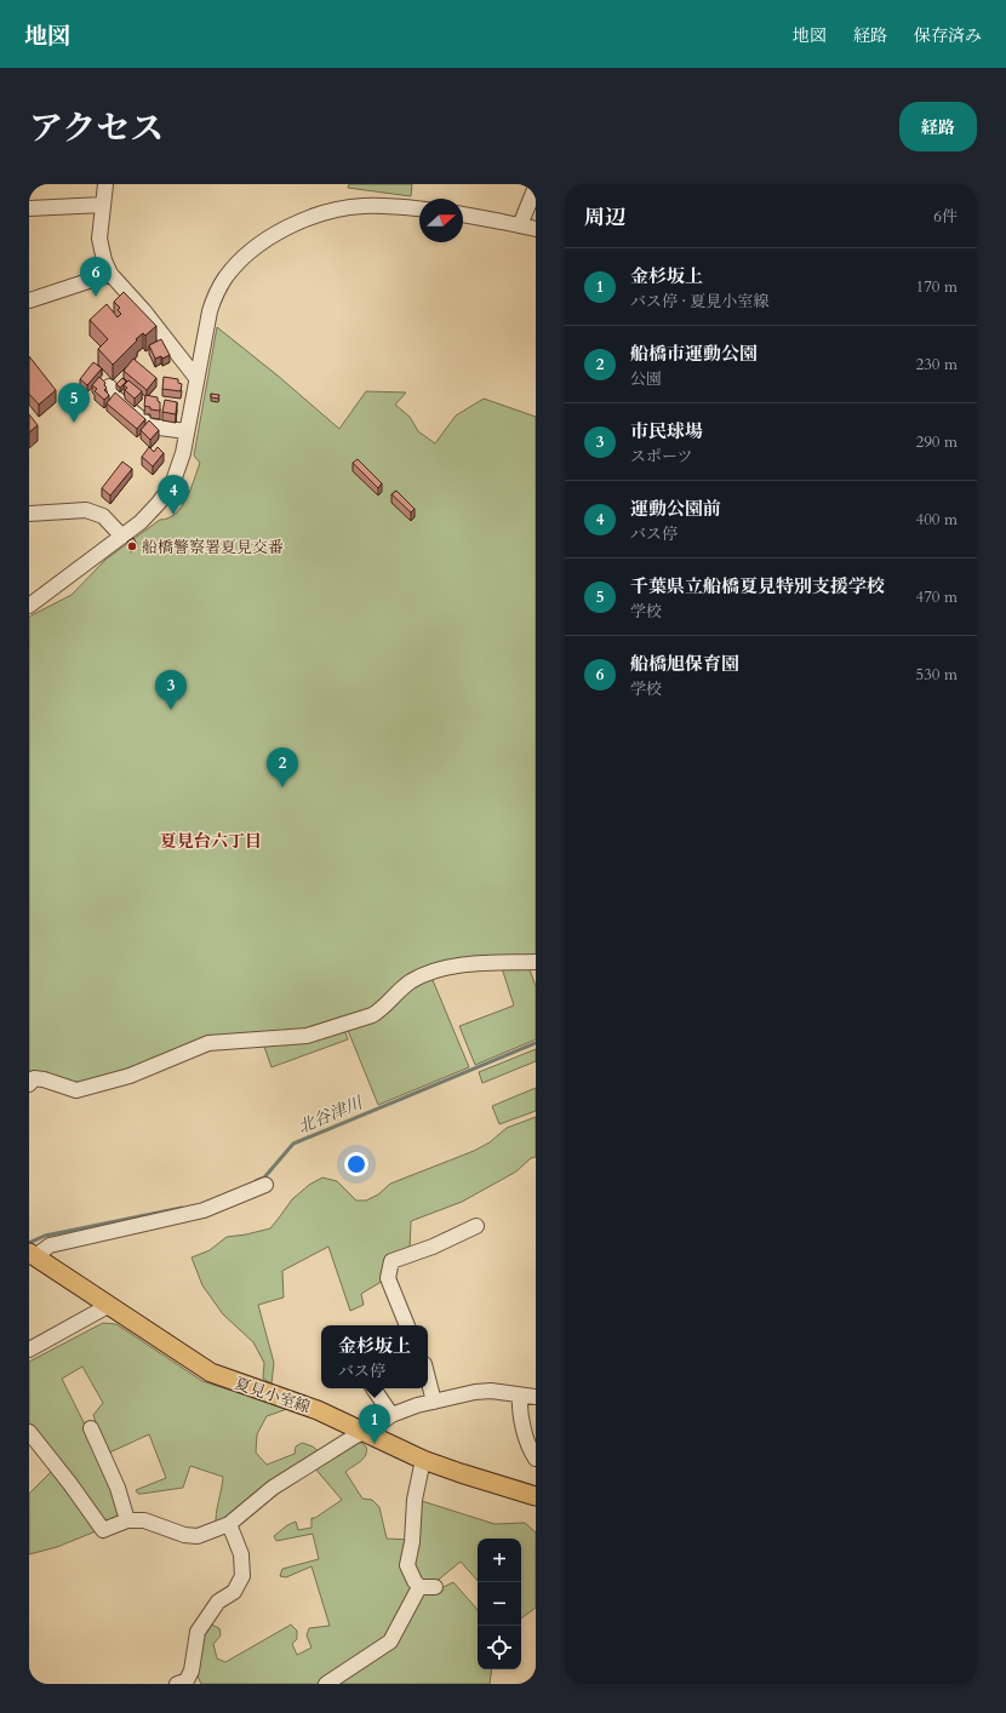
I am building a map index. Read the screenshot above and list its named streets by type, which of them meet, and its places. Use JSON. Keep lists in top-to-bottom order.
{
  "streets": {
    "main road": ["夏見小室線"]
  },
  "districts": ["夏見台六丁目"],
  "water": ["北谷津川"],
  "places": ["船橋警察署夏見交番"],
  "north": "right",
  "page": {
    "header": "地図",
    "nav": ["地図", "経路", "保存済み"],
    "title": "アクセス",
    "buttons": "経路",
    "heading": ["周辺", "6件"],
    "list": [
      {
        "mark": "1",
        "name": "金杉坂上",
        "note": "バス停 · 夏見小室線",
        "value": "170 m"
      },
      {
        "mark": "2",
        "name": "船橋市運動公園",
        "note": "公園",
        "value": "230 m"
      },
      {
        "mark": "3",
        "name": "市民球場",
        "note": "スポーツ",
        "value": "290 m"
      },
      {
        "mark": "4",
        "name": "運動公園前",
        "note": "バス停",
        "value": "400 m"
      },
      {
        "mark": "5",
        "name": "千葉県立船橋夏見特別支援学校",
        "note": "学校",
        "value": "470 m"
      },
      {
        "mark": "6",
        "name": "船橋旭保育園",
        "note": "学校",
        "value": "530 m"
      }
    ],
    "pins": [
      "6",
      "5",
      "4",
      "3",
      "2",
      "1"
    ],
    "popup": ["金杉坂上", "バス停"],
    "map_buttons": ["+", "−"]
  }
}
